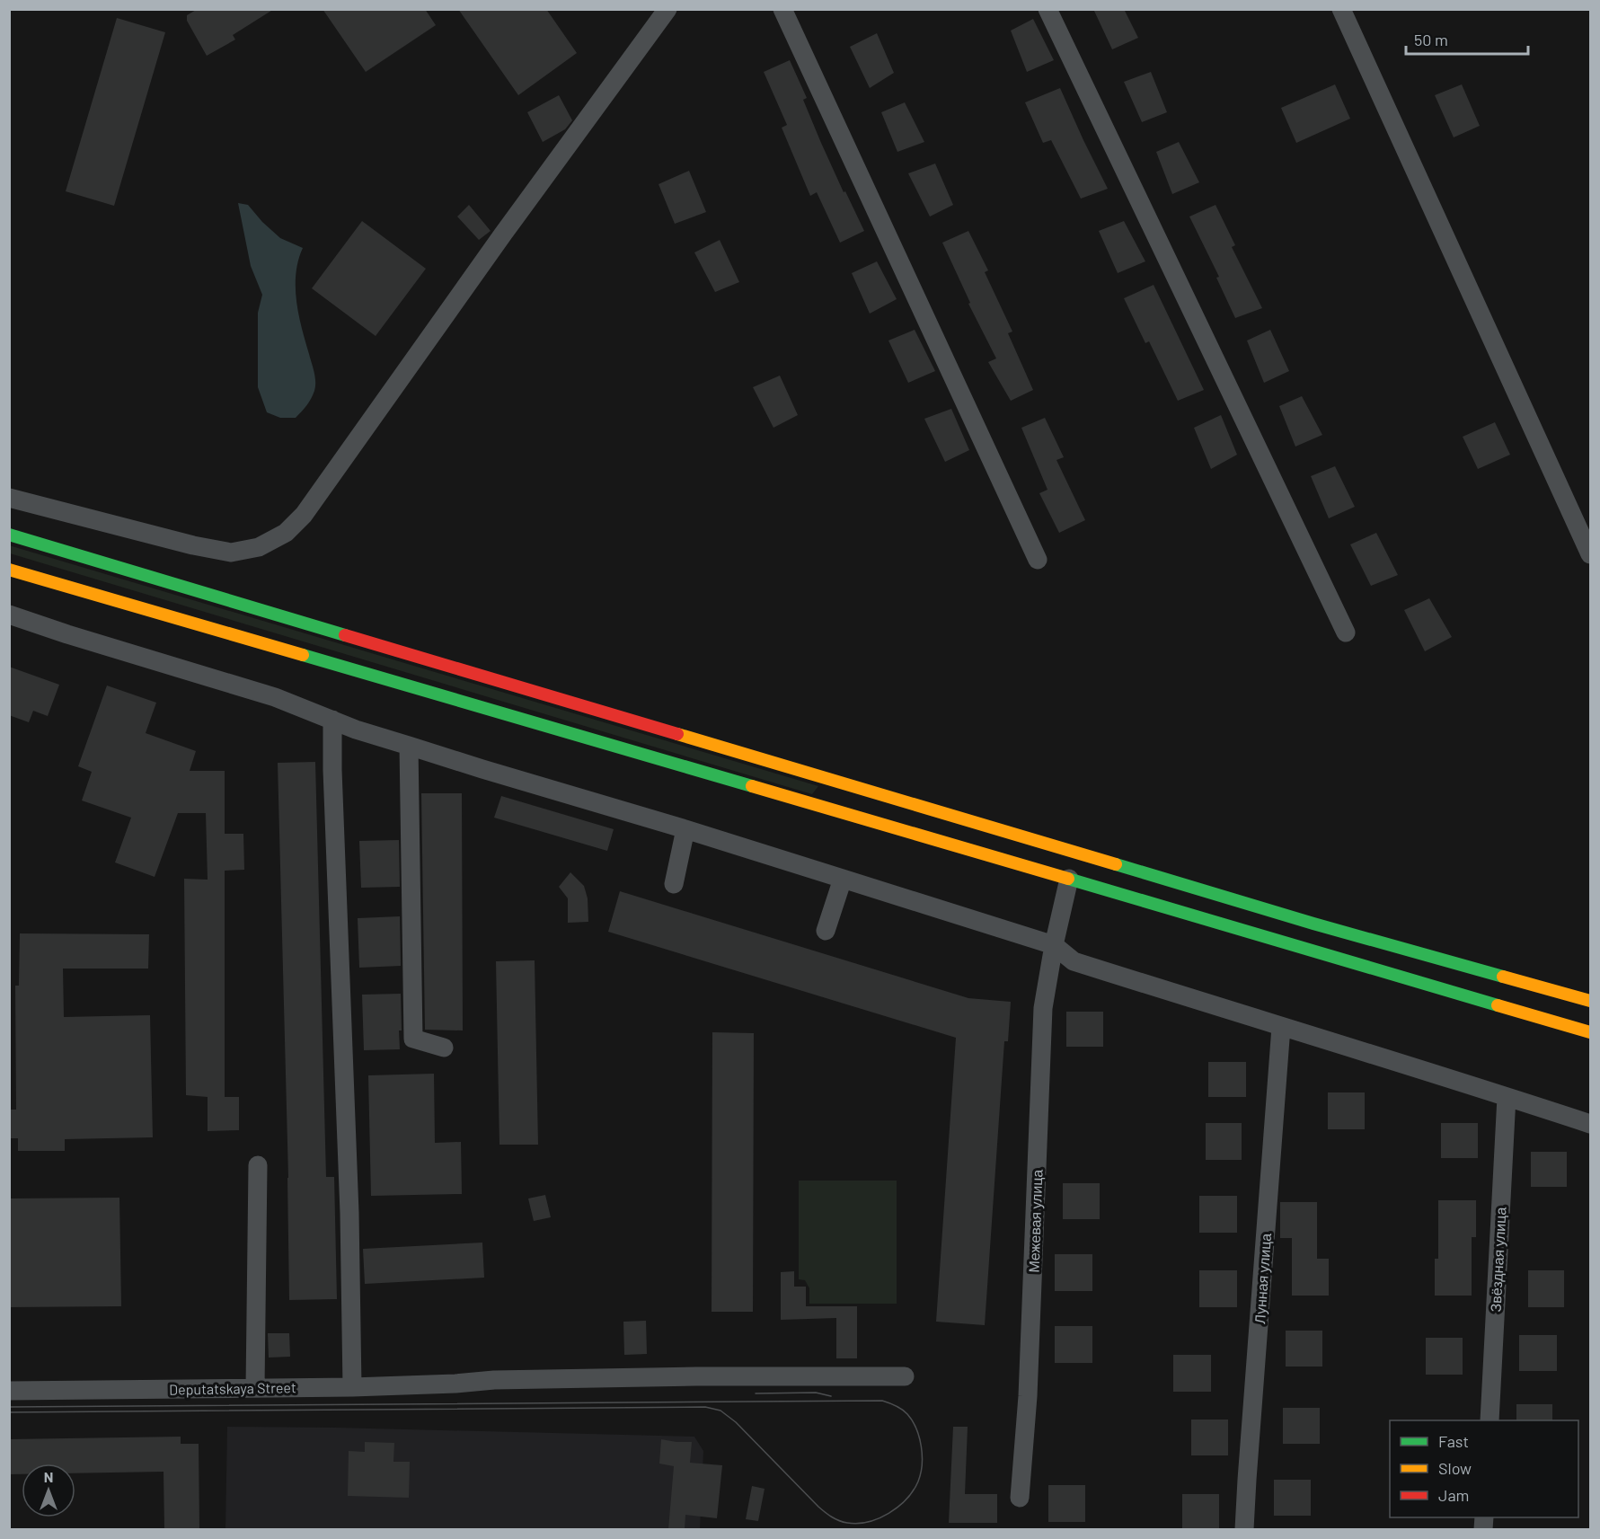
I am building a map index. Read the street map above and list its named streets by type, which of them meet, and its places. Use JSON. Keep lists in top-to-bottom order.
{
  "streets": {
    "street": [
      "Межевая улица",
      "Звёздная улица",
      "Лунная улица",
      "Deputatskaya Street"
    ]
  },
  "legend": ["Fast", "Slow", "Jam"],
  "scale_bar": "50 m",
  "north": "top"
}
